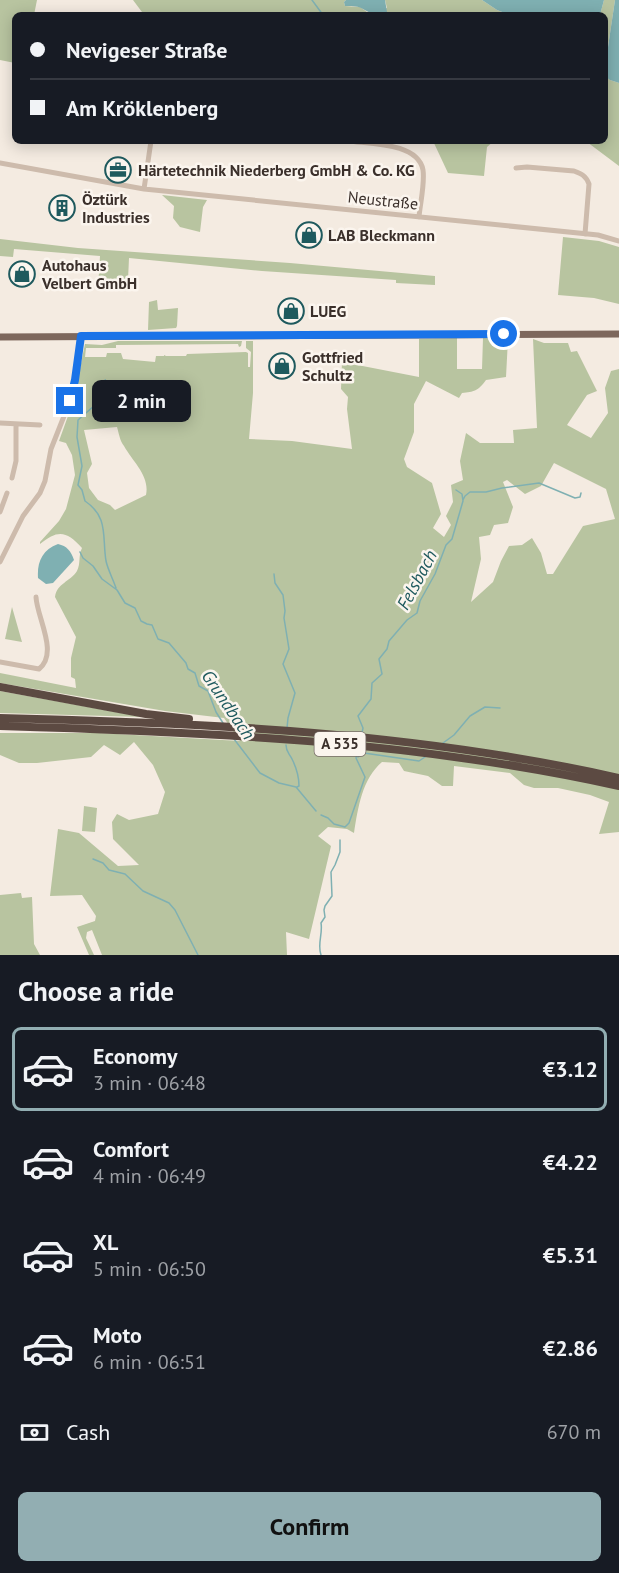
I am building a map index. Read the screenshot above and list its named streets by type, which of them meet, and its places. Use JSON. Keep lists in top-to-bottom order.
{
  "streets": {
    "highway": ["A 535"],
    "street": ["Neustraße"]
  },
  "water": ["Felsbach", "Grundbach"],
  "places": {
    "office": ["Härtetechnik Niederberg GmbH & Co. KG"],
    "building": ["Öztürk Industries"],
    "shop": [
      "LAB Bleckmann",
      "Autohaus Velbert GmbH",
      "LUEG",
      "Gottfried Schultz"
    ]
  },
  "page": {
    "banner": ["Nevigeser Straße", "Am Kröklenberg"],
    "bubble": "2 min",
    "heading": "Choose a ride",
    "list": [
      {
        "name": "Economy",
        "note": "3 min · 06:48",
        "value": "€3.12"
      },
      {
        "name": "Comfort",
        "note": "4 min · 06:49",
        "value": "€4.22"
      },
      {
        "name": "XL",
        "note": "5 min · 06:50",
        "value": "€5.31"
      },
      {
        "name": "Moto",
        "note": "6 min · 06:51",
        "value": "€2.86"
      }
    ],
    "pay": ["Cash", "670 m"],
    "buttons": "Confirm"
  }
}
